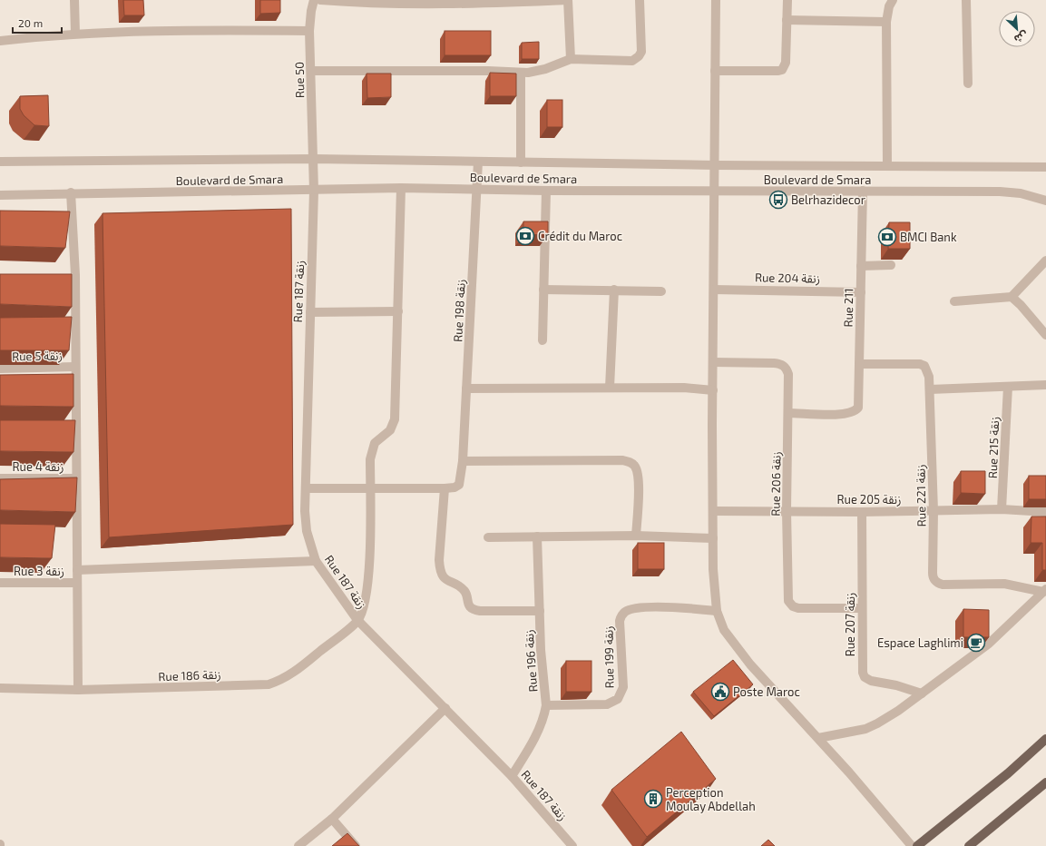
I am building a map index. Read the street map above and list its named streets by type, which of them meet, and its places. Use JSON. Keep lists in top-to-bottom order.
{
  "streets": {
    "street": [
      "Rue 50",
      "Boulevard de Smara",
      "Rue 204 زنقة",
      "Rue 187 زنقة",
      "Rue 211",
      "Rue 198 زنقة",
      "Rue 5 زنقة",
      "Rue 215 زنقة",
      "Rue 4 زنقة",
      "Rue 206 زنقة",
      "Rue 221 زنقة",
      "Rue 205 زنقة",
      "Rue 3 زنقة",
      "Rue 207 زنقة",
      "Rue 199 زنقة",
      "Rue 196 زنقة",
      "Rue 186 زنقة"
    ]
  },
  "crossings": [
    ["Rue 50", "Boulevard de Smara"],
    ["Rue 50", "Rue 187 زنقة"],
    ["Boulevard de Smara", "Rue 187 زنقة"],
    ["Boulevard de Smara", "Rue 211"],
    ["Boulevard de Smara", "Rue 198 زنقة"],
    ["Rue 204 زنقة", "Rue 211"],
    ["Rue 187 زنقة", "Rue 196 زنقة"],
    ["Rue 187 زنقة", "Rue 186 زنقة"],
    ["Rue 211", "Rue 206 زنقة"],
    ["Rue 211", "Rue 221 زنقة"],
    ["Rue 215 زنقة", "Rue 205 زنقة"],
    ["Rue 206 زنقة", "Rue 205 زنقة"],
    ["Rue 206 زنقة", "Rue 207 زنقة"],
    ["Rue 221 زنقة", "Rue 205 زنقة"],
    ["Rue 205 زنقة", "Rue 207 زنقة"],
    ["Rue 199 زنقة", "Rue 196 زنقة"]
  ],
  "places": {
    "bus stop": ["Belrhazidecor"],
    "bank": ["Crédit du Maroc", "BMCI Bank"],
    "cafe": ["Espace Laghlimi"],
    "public building": ["Poste Maroc"],
    "building": ["Perception Moulay Abdellah"]
  },
  "scale_bar": "20 m",
  "north": "bottom right"
}
